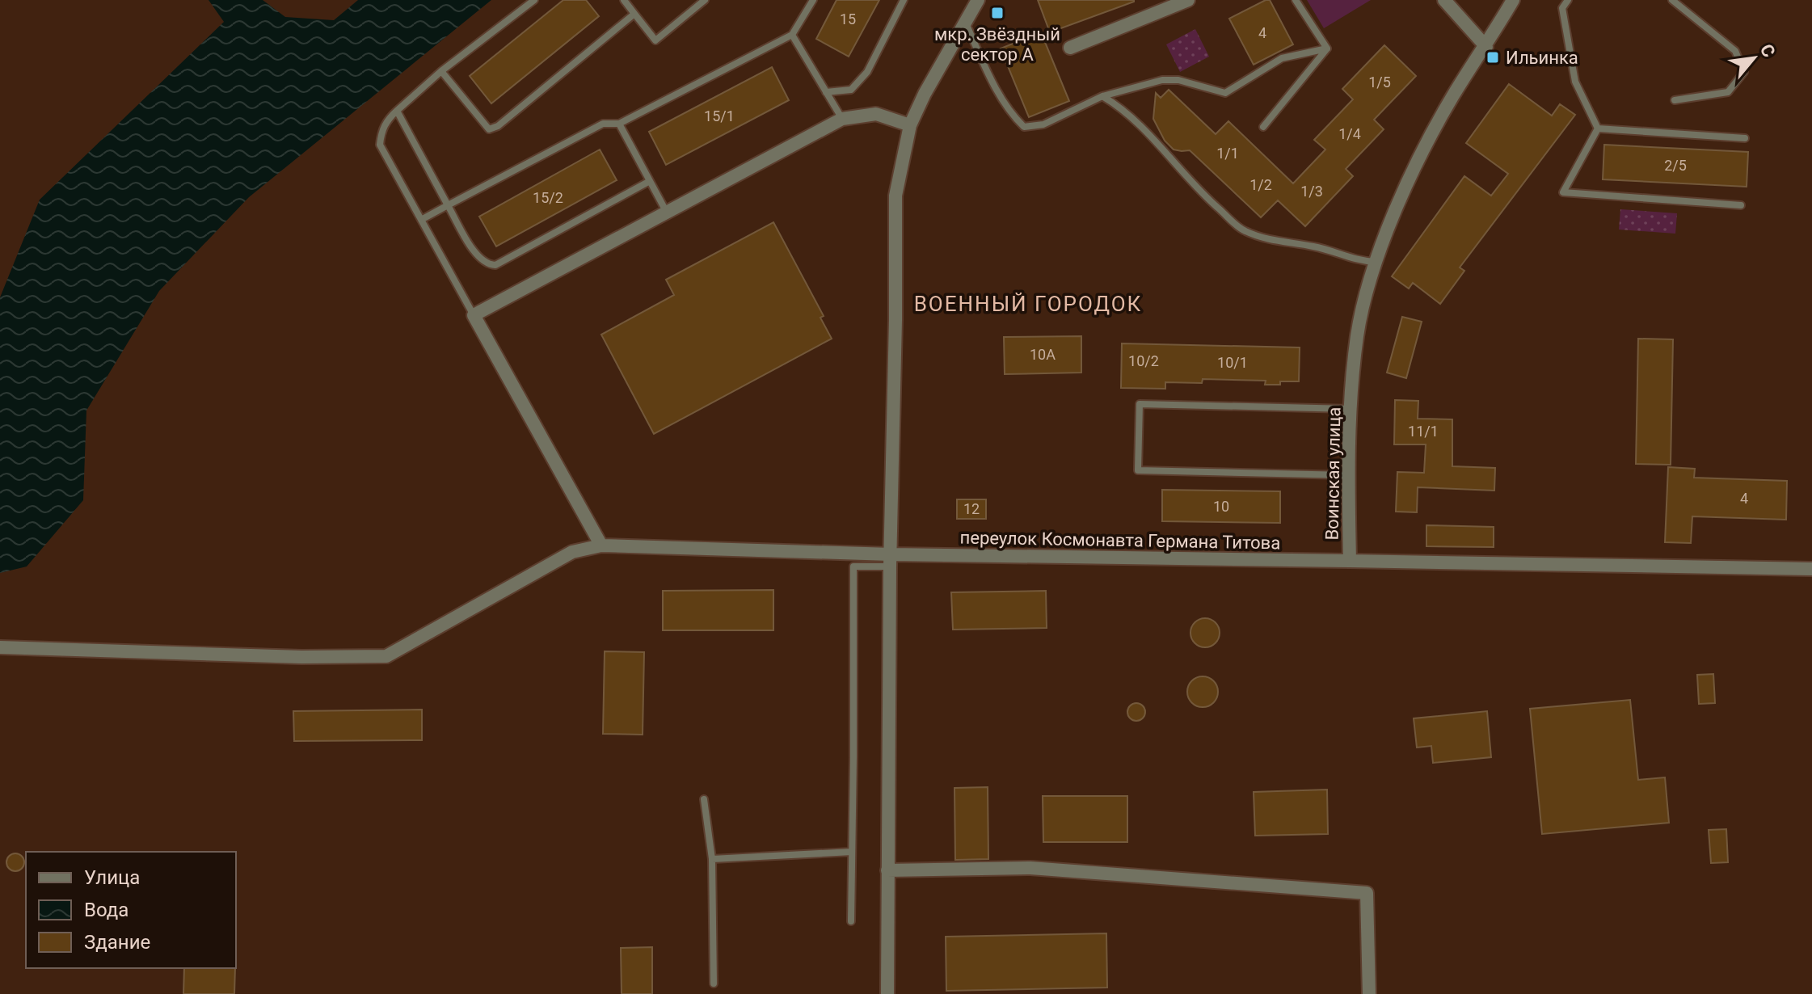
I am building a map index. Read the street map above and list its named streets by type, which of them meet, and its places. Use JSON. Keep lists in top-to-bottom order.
{
  "streets": {
    "street": ["Воинская улица", "переулок Космонавта Германа Титова"]
  },
  "crossings": [
    ["Воинская улица", "переулок Космонавта Германа Титова"]
  ],
  "districts": ["ВОЕННЫЙ ГОРОДОК"],
  "places": {
    "transit": ["мкр. Звёздный сектор А", "Ильинка"]
  },
  "house_numbers": [
    "15",
    "4",
    "1/5",
    "15/1",
    "1/4",
    "1/1",
    "2/5",
    "1/2",
    "1/3",
    "15/2",
    "10А",
    "10/2",
    "10/1",
    "11/1",
    "4",
    "10",
    "12"
  ],
  "legend": ["Улица", "Вода", "Здание"],
  "north": "top right"
}
